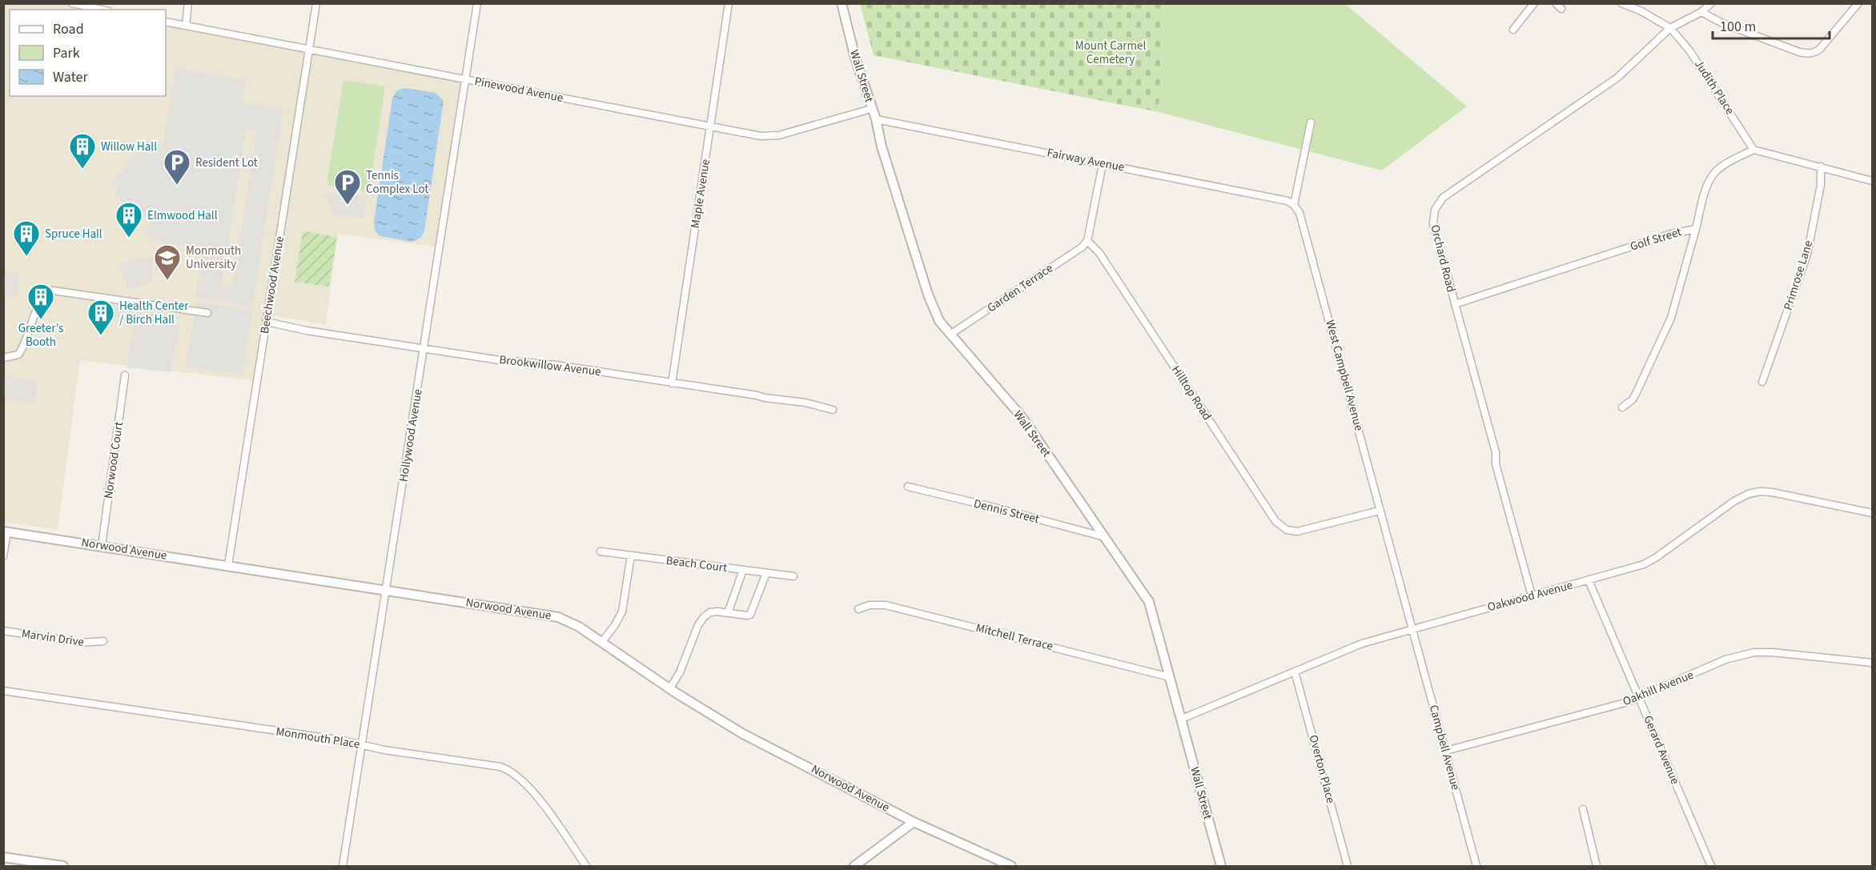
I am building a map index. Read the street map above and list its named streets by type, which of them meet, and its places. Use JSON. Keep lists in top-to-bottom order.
{
  "streets": {
    "street": [
      "Wall Street",
      "Judith Place",
      "Pinewood Avenue",
      "Fairway Avenue",
      "Maple Avenue",
      "Golf Street",
      "Orchard Road",
      "Primrose Lane",
      "Beechwood Avenue",
      "Garden Terrace",
      "Brookwillow Avenue",
      "West Campbell Avenue",
      "Hilltop Road",
      "Hollywood Avenue",
      "Norwood Court",
      "Dennis Street",
      "Norwood Avenue",
      "Beach Court",
      "Oakwood Avenue",
      "Mitchell Terrace",
      "Marvin Drive",
      "Oakhill Avenue",
      "Monmouth Place",
      "Campbell Avenue",
      "Gerard Avenue",
      "Overton Place"
    ]
  },
  "crossings": [
    ["Wall Street", "Pinewood Avenue"],
    ["Wall Street", "Fairway Avenue"],
    ["Wall Street", "Garden Terrace"],
    ["Wall Street", "Dennis Street"],
    ["Wall Street", "Oakwood Avenue"],
    ["Wall Street", "Mitchell Terrace"],
    ["Judith Place", "Golf Street"],
    ["Judith Place", "Orchard Road"],
    ["Pinewood Avenue", "Maple Avenue"],
    ["Pinewood Avenue", "Beechwood Avenue"],
    ["Pinewood Avenue", "Hollywood Avenue"],
    ["Fairway Avenue", "West Campbell Avenue"],
    ["Maple Avenue", "Brookwillow Avenue"],
    ["Golf Street", "Orchard Road"],
    ["Orchard Road", "Oakwood Avenue"],
    ["Beechwood Avenue", "Brookwillow Avenue"],
    ["Beechwood Avenue", "Norwood Avenue"],
    ["Garden Terrace", "Hilltop Road"],
    ["Brookwillow Avenue", "Hollywood Avenue"],
    ["West Campbell Avenue", "Hilltop Road"],
    ["West Campbell Avenue", "Oakwood Avenue"],
    ["West Campbell Avenue", "Campbell Avenue"],
    ["Hollywood Avenue", "Norwood Avenue"],
    ["Hollywood Avenue", "Monmouth Place"],
    ["Norwood Court", "Norwood Avenue"],
    ["Oakwood Avenue", "Campbell Avenue"],
    ["Oakwood Avenue", "Gerard Avenue"],
    ["Oakwood Avenue", "Overton Place"],
    ["Oakhill Avenue", "Campbell Avenue"],
    ["Oakhill Avenue", "Gerard Avenue"]
  ],
  "parks": ["Mount Carmel Cemetery"],
  "places": {
    "building": [
      "Willow Hall",
      "Elmwood Hall",
      "Spruce Hall",
      "Greeter’s Booth",
      "Health Center / Birch Hall"
    ],
    "parking": ["Resident Lot", "Tennis Complex Lot"],
    "school or university": ["Monmouth University"]
  },
  "legend": ["Road", "Park", "Water"],
  "scale_bar": "100 m"
}
